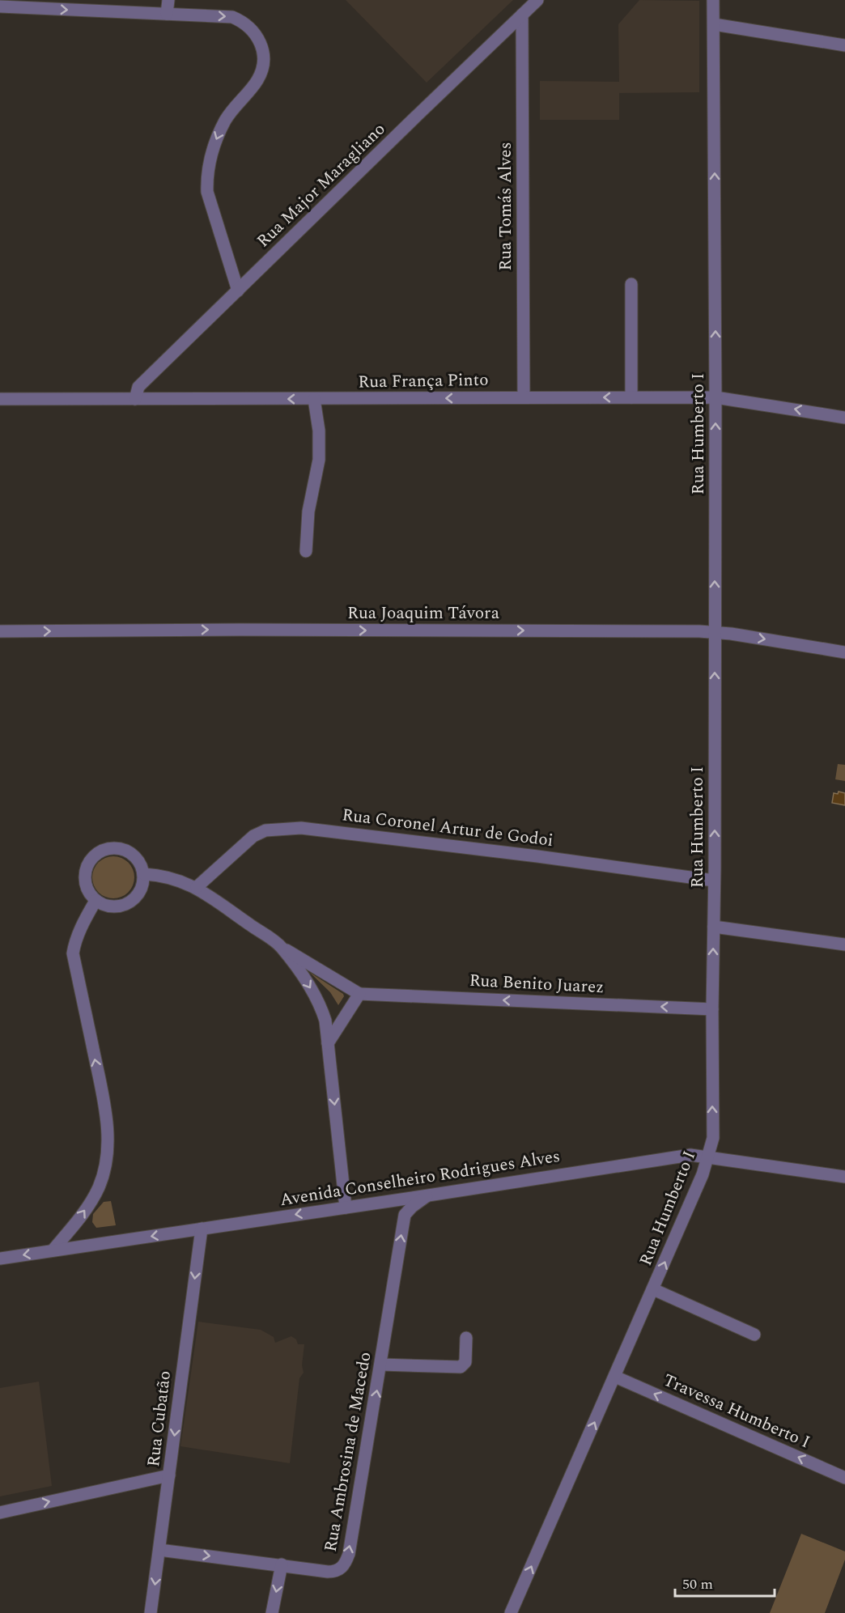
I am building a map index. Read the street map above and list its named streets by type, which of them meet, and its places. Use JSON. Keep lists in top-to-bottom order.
{
  "streets": {
    "street": [
      "Rua Major Maragliano",
      "Rua Tomás Alves",
      "Rua França Pinto",
      "Rua Humberto I",
      "Rua Joaquim Távora",
      "Rua Coronel Artur de Godoi",
      "Rua Benito Juarez",
      "Avenida Conselheiro Rodrigues Alves",
      "Travessa Humberto I",
      "Rua Cubatão",
      "Rua Ambrosina de Macedo"
    ]
  },
  "crossings": [
    ["Rua Major Maragliano", "Rua Tomás Alves"],
    ["Rua Major Maragliano", "Rua França Pinto"],
    ["Rua Tomás Alves", "Rua França Pinto"],
    ["Rua França Pinto", "Rua Humberto I"],
    ["Rua Humberto I", "Rua Joaquim Távora"],
    ["Rua Humberto I", "Rua Coronel Artur de Godoi"],
    ["Rua Humberto I", "Rua Benito Juarez"],
    ["Rua Humberto I", "Avenida Conselheiro Rodrigues Alves"],
    ["Rua Humberto I", "Travessa Humberto I"],
    ["Avenida Conselheiro Rodrigues Alves", "Rua Cubatão"],
    ["Rua Cubatão", "Rua Ambrosina de Macedo"]
  ],
  "one_way": [
    "Rua França Pinto",
    "Rua Humberto I",
    "Rua Joaquim Távora",
    "Rua Benito Juarez",
    "Avenida Conselheiro Rodrigues Alves",
    "Rua Cubatão"
  ],
  "scale_bar": "50 m"
}
